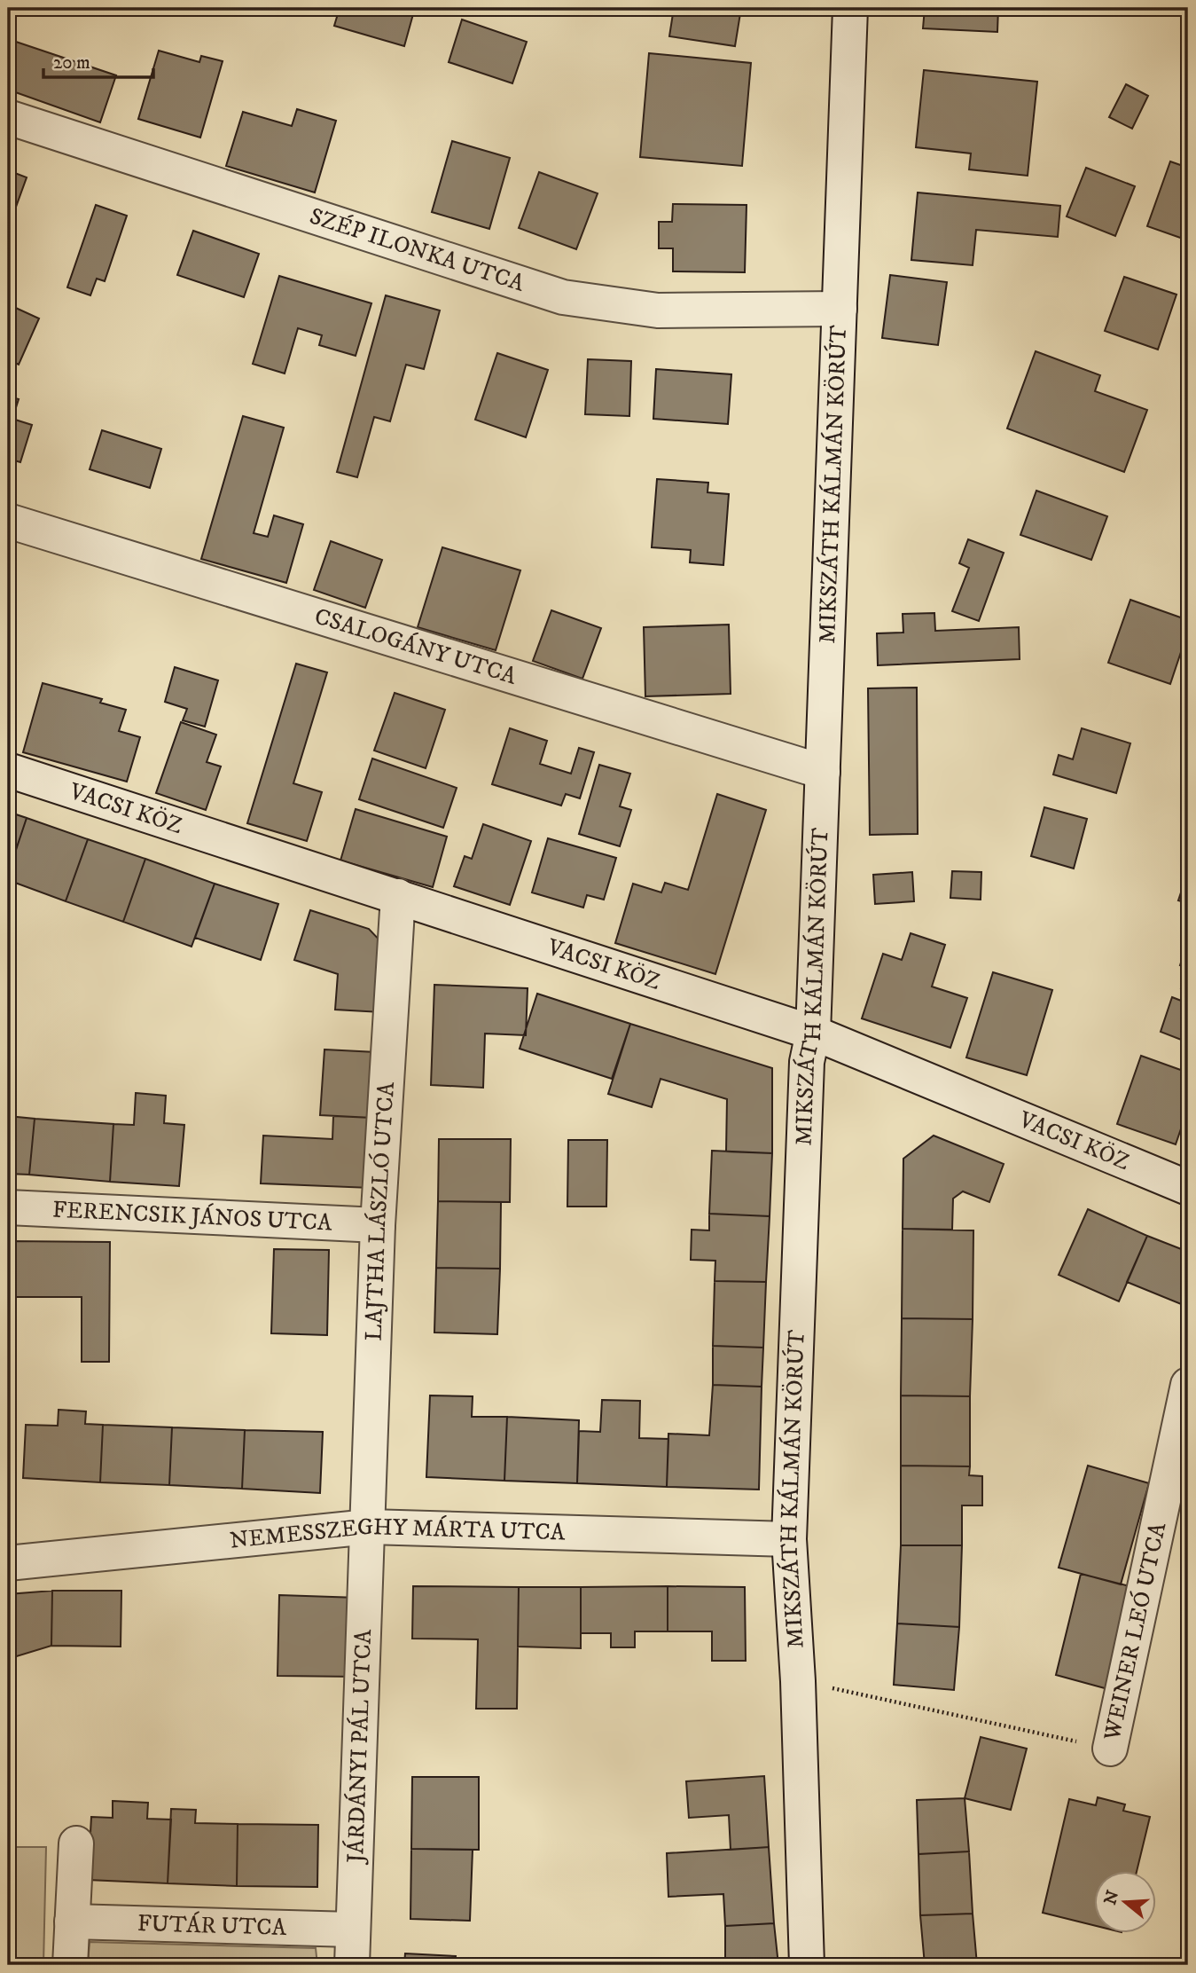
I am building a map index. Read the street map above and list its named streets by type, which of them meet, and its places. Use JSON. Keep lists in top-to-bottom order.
{
  "streets": {
    "street": [
      "SZÉP ILONKA UTCA",
      "MIKSZÁTH KÁLMÁN KÖRÚT",
      "CSALOGÁNY UTCA",
      "VACSI KÖZ",
      "LAJTHA LÁSZLÓ UTCA",
      "FERENCSIK JÁNOS UTCA",
      "NEMESSZEGHY MÁRTA UTCA",
      "WEINER LEÓ UTCA",
      "JÁRDÁNYI PÁL UTCA",
      "FUTÁR UTCA"
    ]
  },
  "crossings": [
    ["SZÉP ILONKA UTCA", "MIKSZÁTH KÁLMÁN KÖRÚT"],
    ["MIKSZÁTH KÁLMÁN KÖRÚT", "CSALOGÁNY UTCA"],
    ["MIKSZÁTH KÁLMÁN KÖRÚT", "VACSI KÖZ"],
    ["MIKSZÁTH KÁLMÁN KÖRÚT", "NEMESSZEGHY MÁRTA UTCA"],
    ["MIKSZÁTH KÁLMÁN KÖRÚT", "WEINER LEÓ UTCA"],
    ["VACSI KÖZ", "LAJTHA LÁSZLÓ UTCA"],
    ["LAJTHA LÁSZLÓ UTCA", "FERENCSIK JÁNOS UTCA"],
    ["LAJTHA LÁSZLÓ UTCA", "NEMESSZEGHY MÁRTA UTCA"],
    ["LAJTHA LÁSZLÓ UTCA", "JÁRDÁNYI PÁL UTCA"],
    ["NEMESSZEGHY MÁRTA UTCA", "JÁRDÁNYI PÁL UTCA"],
    ["JÁRDÁNYI PÁL UTCA", "FUTÁR UTCA"]
  ],
  "scale_bar": "20 m",
  "north": "left"
}
